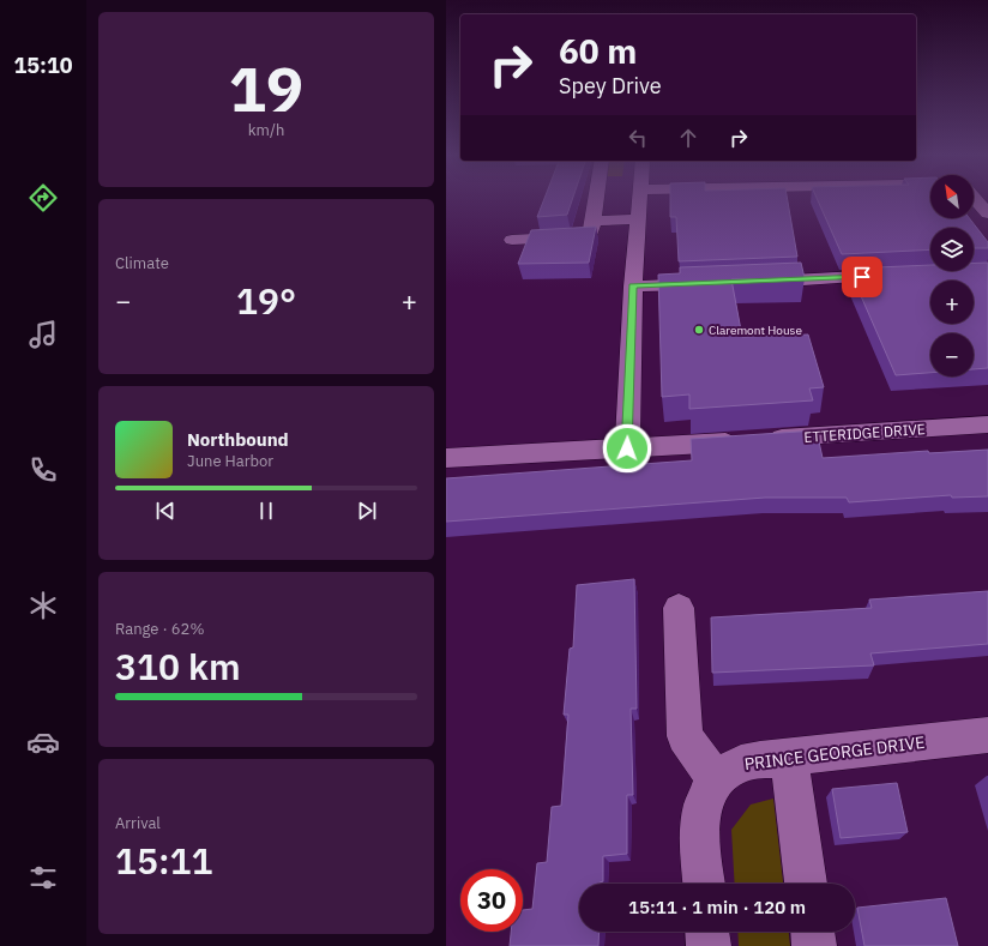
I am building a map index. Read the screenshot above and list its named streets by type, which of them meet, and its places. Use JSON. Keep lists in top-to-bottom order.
{
  "streets": {
    "street": ["ETTERIDGE DRIVE", "PRINCE GEORGE DRIVE"]
  },
  "places": ["Claremont House"],
  "north": "top left",
  "page": {
    "tabs": "15:10",
    "tile": [
      ["19", "km/h"],
      "Climate",
      ["Range · 62%", "310 km"],
      ["Arrival", "15:11"]
    ],
    "turn": ["60 m", "Spey Drive"],
    "map_buttons": ["+", "−"],
    "heat": ["−", "19°", "+"],
    "song": ["Northbound", "June Harbor"],
    "limit": "30",
    "trip": "15:11 · 1 min · 120 m"
  }
}
